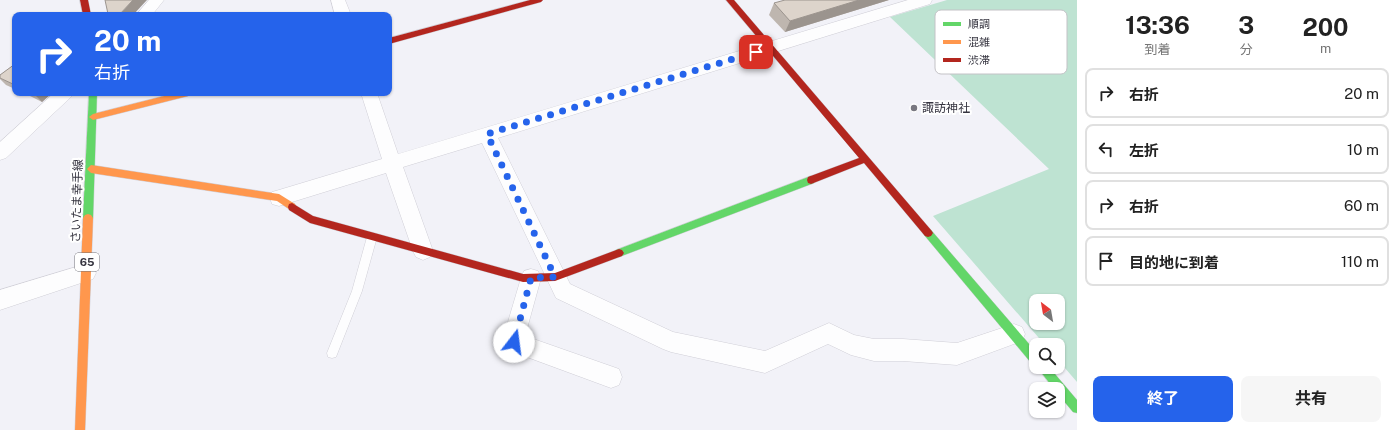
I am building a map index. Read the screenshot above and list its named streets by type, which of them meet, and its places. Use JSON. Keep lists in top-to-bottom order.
{
  "streets": {
    "street": ["さいたま幸手線", "65"]
  },
  "places": ["諏訪神社"],
  "legend": ["順調", "混雑", "渋滞"],
  "north": "top left",
  "page": {
    "eta": [
      "13:36",
      "到着",
      "3",
      "分",
      "200",
      "m"
    ],
    "turn": ["20 m", "右折"],
    "list": [
      {
        "name": "右折",
        "value": "20 m"
      },
      {
        "name": "左折",
        "value": "10 m"
      },
      {
        "name": "右折",
        "value": "60 m"
      },
      {
        "name": "目的地に到着",
        "value": "110 m"
      }
    ],
    "buttons": ["終了", "共有"]
  }
}
